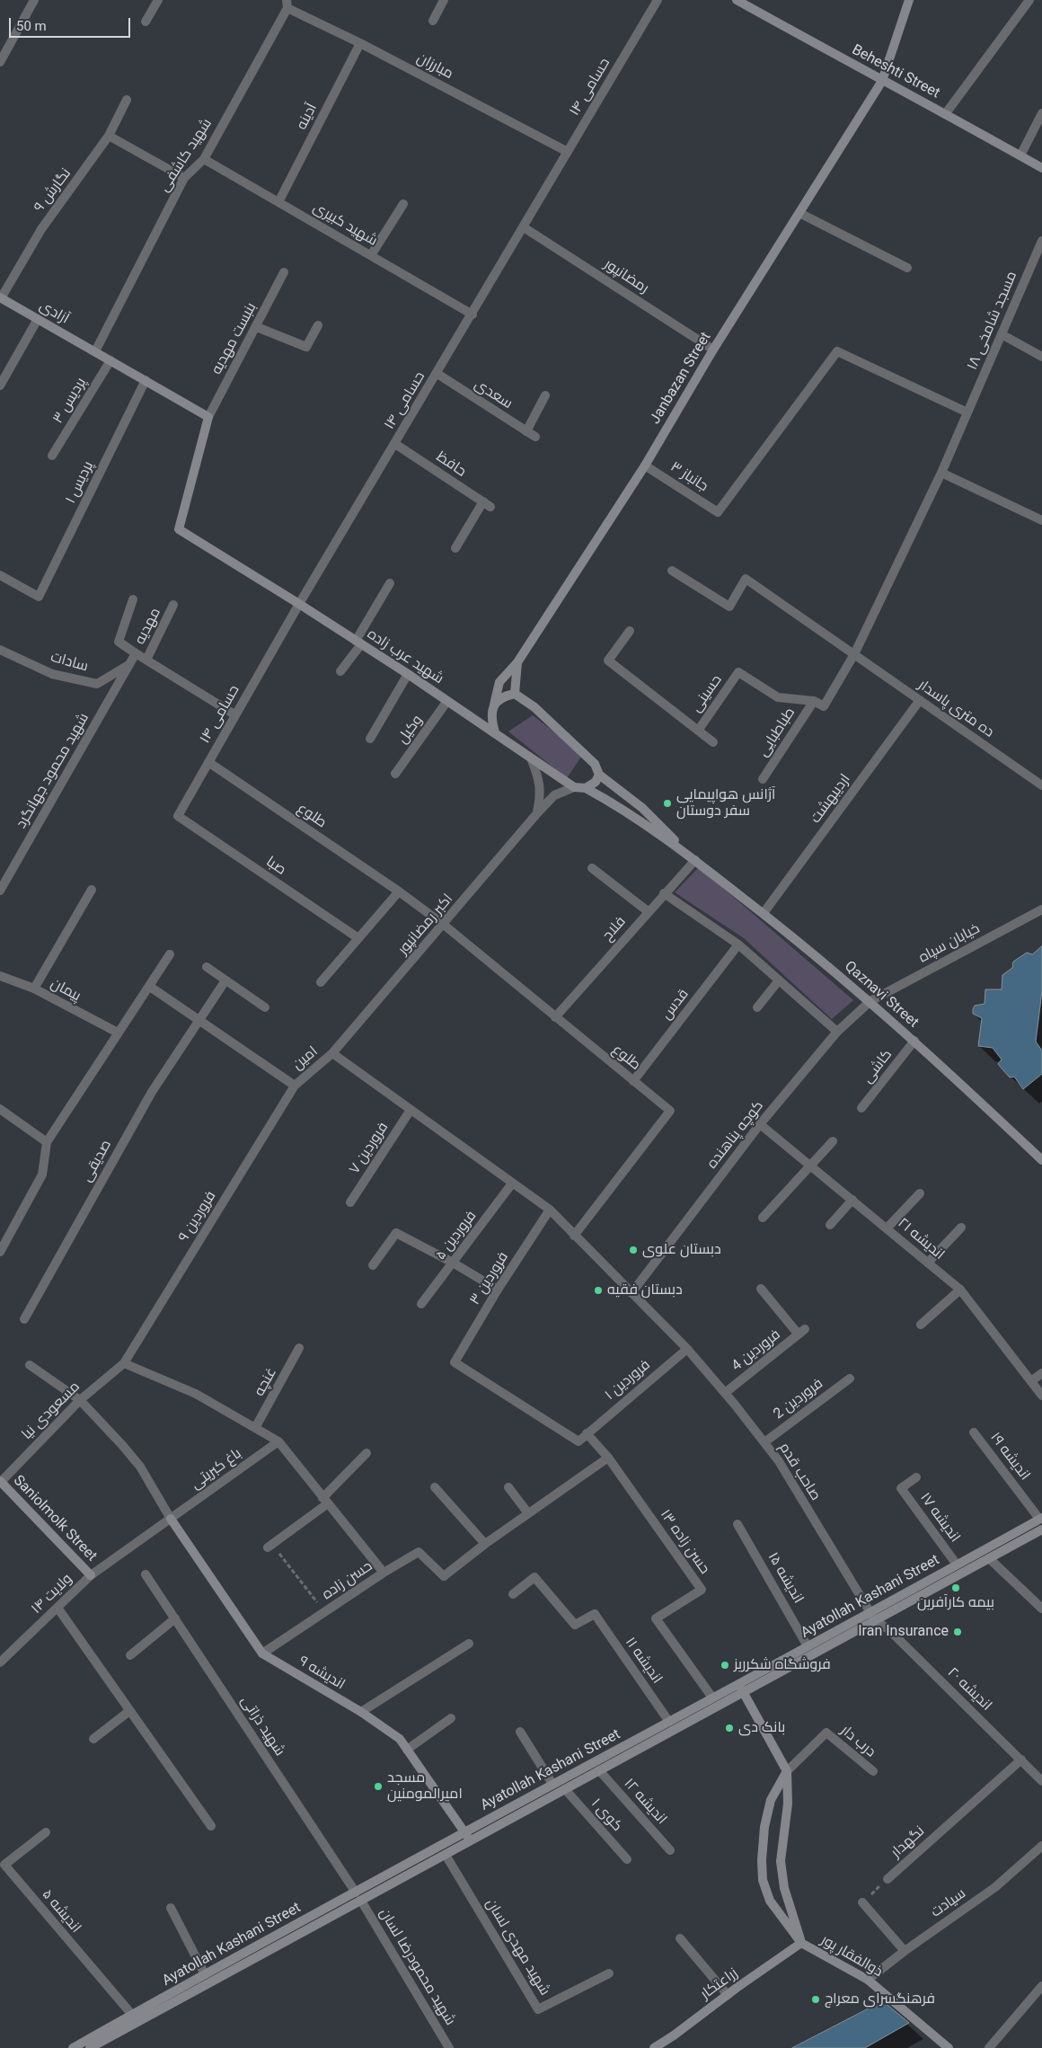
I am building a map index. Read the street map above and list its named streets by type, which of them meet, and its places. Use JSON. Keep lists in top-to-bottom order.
{
  "streets": {
    "street": [
      "مبارزان",
      "Beheshti Street",
      "حسامی ۱۴",
      "آدینه",
      "شهید کاشفی",
      "نگارش ۹",
      "شهید کبیری",
      "رمضانپور",
      "آزادی",
      "مسجد شامخی ۱۸",
      "بنبست مهدیه",
      "Janbazan Street",
      "سعدی",
      "پردیس ۳",
      "حافظ",
      "جانباز ۳",
      "پردیس ۱",
      "مهدیه",
      "شهید عرب زاده",
      "سادات",
      "حسینی",
      "ده متری پاسدار",
      "وکیل",
      "طباطبایی",
      "شهید محمود جهانگرد",
      "اردیبهشت",
      "طلوع",
      "صبا",
      "اکبر رمضانپور",
      "فلاح",
      "خیابان سپاه",
      "پیمان",
      "Qaznavi Street",
      "قدس",
      "امین",
      "کاشی",
      "کوچه پناهنده",
      "فروردین ۷",
      "صدیقی",
      "فروردین ۹",
      "فروردین ۵",
      "اندیشه ۲۱",
      "فروردین ۳",
      "فروردین 4",
      "فروردین ۱",
      "غنچه",
      "فروردین 2",
      "مسعودی نیا",
      "اندیشه ۱۹",
      "باغ کبریتی",
      "صاحب قدم",
      "اندیشه ۱۷",
      "Saniolmolk Street",
      "حسن زاده ۱۳",
      "اندیشه ۱۵",
      "حسن زاده",
      "ولایت ۱۴",
      "Ayatollah Kashani Street",
      "اندیشه ۱۱",
      "اندیشه ۹",
      "اندیشه ۲۰",
      "شهید ذراتی",
      "درب دار",
      "اندیشه ۱۲",
      "کوی ۱",
      "نگهدار",
      "سیادت",
      "اندیشه ۵",
      "شهید مهدی لسان",
      "ذوالفقار پور",
      "شهید محمودرضا لسان",
      "زراعتکار"
    ]
  },
  "crossings": [
    ["مبارزان", "حسامی ۱۴"],
    ["مبارزان", "آدینه"],
    ["مبارزان", "شهید کاشفی"],
    ["Beheshti Street", "Janbazan Street"],
    ["حسامی ۱۴", "شهید کبیری"],
    ["حسامی ۱۴", "رمضانپور"],
    ["حسامی ۱۴", "سعدی"],
    ["حسامی ۱۴", "حافظ"],
    ["حسامی ۱۴", "شهید عرب زاده"],
    ["حسامی ۱۴", "طلوع"],
    ["حسامی ۱۴", "صبا"],
    ["آدینه", "شهید کبیری"],
    ["شهید کاشفی", "شهید کبیری"],
    ["شهید کاشفی", "آزادی"],
    ["نگارش ۹", "آزادی"],
    ["رمضانپور", "Janbazan Street"],
    ["آزادی", "بنبست مهدیه"],
    ["آزادی", "پردیس ۳"],
    ["آزادی", "پردیس ۱"],
    ["آزادی", "شهید عرب زاده"],
    ["مسجد شامخی ۱۸", "جانباز ۳"],
    ["مسجد شامخی ۱۸", "حسینی"],
    ["مسجد شامخی ۱۸", "ده متری پاسدار"],
    ["مسجد شامخی ۱۸", "طباطبایی"],
    ["بنبست مهدیه", "شهید عرب زاده"],
    ["Janbazan Street", "جانباز ۳"],
    ["شهید عرب زاده", "وکیل"],
    ["شهید عرب زاده", "اکبر رمضانپور"],
    ["سادات", "شهید محمود جهانگرد"],
    ["حسینی", "طباطبایی"],
    ["ده متری پاسدار", "اردیبهشت"],
    ["اردیبهشت", "Qaznavi Street"],
    ["طلوع", "اکبر رمضانپور"],
    ["طلوع", "فلاح"],
    ["طلوع", "قدس"],
    ["طلوع", "صاحب قدم"],
    ["اکبر رمضانپور", "امین"],
    ["اکبر رمضانپور", "صاحب قدم"],
    ["فلاح", "Qaznavi Street"],
    ["خیابان سپاه", "Qaznavi Street"],
    ["خیابان سپاه", "کوچه پناهنده"],
    ["Qaznavi Street", "کاشی"],
    ["Qaznavi Street", "کوچه پناهنده"],
    ["امین", "فروردین ۹"],
    ["امین", "صاحب قدم"],
    ["کوچه پناهنده", "اندیشه ۲۱"],
    ["کوچه پناهنده", "صاحب قدم"],
    ["فروردین ۷", "صاحب قدم"],
    ["فروردین ۹", "مسعودی نیا"],
    ["فروردین ۵", "صاحب قدم"],
    ["فروردین ۳", "فروردین ۱"],
    ["فروردین ۳", "صاحب قدم"],
    ["فروردین ۳", "حسن زاده ۱۳"],
    ["فروردین 4", "صاحب قدم"],
    ["فروردین ۱", "صاحب قدم"],
    ["فروردین ۱", "حسن زاده ۱۳"],
    ["فروردین 2", "صاحب قدم"],
    ["مسعودی نیا", "Saniolmolk Street"],
    ["اندیشه ۱۹", "Ayatollah Kashani Street"],
    ["باغ کبریتی", "ولایت ۱۴"],
    ["باغ کبریتی", "اندیشه ۹"],
    ["صاحب قدم", "Ayatollah Kashani Street"],
    ["صاحب قدم", "اندیشه ۲۰"],
    ["اندیشه ۱۷", "Ayatollah Kashani Street"],
    ["Saniolmolk Street", "ولایت ۱۴"],
    ["حسن زاده ۱۳", "Ayatollah Kashani Street"],
    ["اندیشه ۱۵", "Ayatollah Kashani Street"],
    ["حسن زاده", "اندیشه ۹"],
    ["ولایت ۱۴", "اندیشه ۹"],
    ["Ayatollah Kashani Street", "اندیشه ۱۱"],
    ["Ayatollah Kashani Street", "اندیشه ۹"],
    ["Ayatollah Kashani Street", "اندیشه ۲۰"],
    ["Ayatollah Kashani Street", "شهید ذراتی"],
    ["Ayatollah Kashani Street", "اندیشه ۱۲"],
    ["Ayatollah Kashani Street", "کوی ۱"],
    ["Ayatollah Kashani Street", "اندیشه ۵"],
    ["Ayatollah Kashani Street", "شهید مهدی لسان"],
    ["Ayatollah Kashani Street", "ذوالفقار پور"],
    ["Ayatollah Kashani Street", "شهید محمودرضا لسان"],
    ["اندیشه ۲۰", "نگهدار"],
    ["درب دار", "ذوالفقار پور"],
    ["سیادت", "ذوالفقار پور"],
    ["ذوالفقار پور", "زراعتکار"]
  ],
  "places": [
    "آژانس هواپیمایی سفر دوستان",
    "دبستان علوی",
    "دبستان فقیه",
    "بیمه کارآفرین",
    "Iran Insurance",
    "فروشگاه شکرریز",
    "بانک دی",
    "مسجد امیرالمومنین",
    "فرهنگسرای معراج"
  ],
  "scale_bar": "50 m"
}
